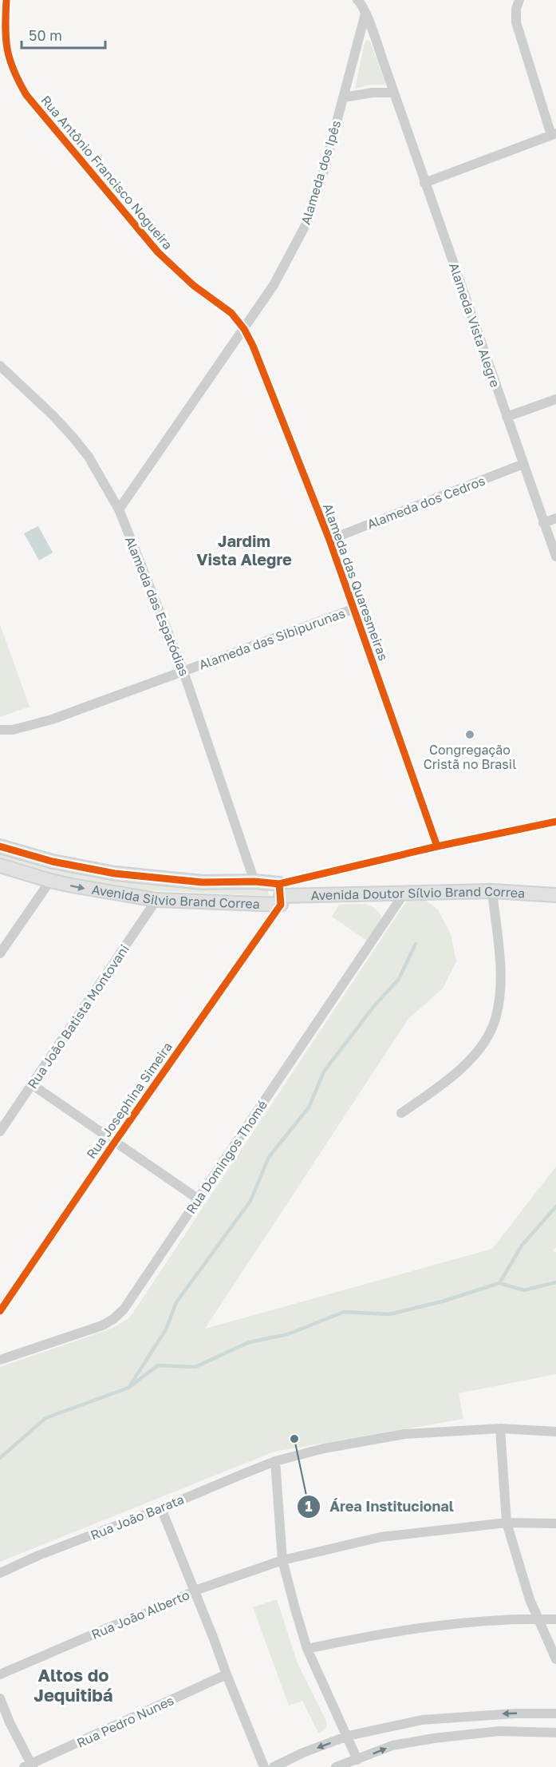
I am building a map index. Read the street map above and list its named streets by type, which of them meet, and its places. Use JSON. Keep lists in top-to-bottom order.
{
  "streets": {
    "main road": ["Avenida Doutor Sílvio Brand Correa", "Avenida Silvio Brand Correa"],
    "street": [
      "Rua Antônio Francisco Nogueira",
      "Alameda dos Ipês",
      "Alameda Vista Alegre",
      "Alameda dos Cedros",
      "Alameda das Quaresmeiras",
      "Alameda das Espatódias",
      "Alameda das Sibipurunas",
      "Rua João Batista Montovani",
      "Rua Josephina Simeira",
      "Rua Domingos Thomé",
      "Rua João Barata",
      "Rua João Alberto",
      "Rua Pedro Nunes"
    ]
  },
  "crossings": [
    ["Rua Antônio Francisco Nogueira", "Alameda dos Ipês"],
    ["Rua Antônio Francisco Nogueira", "Alameda das Quaresmeiras"],
    ["Alameda dos Ipês", "Alameda Vista Alegre"],
    ["Alameda dos Ipês", "Alameda das Quaresmeiras"],
    ["Alameda dos Ipês", "Alameda das Espatódias"],
    ["Alameda Vista Alegre", "Alameda dos Cedros"],
    ["Alameda dos Cedros", "Alameda das Quaresmeiras"],
    ["Alameda das Quaresmeiras", "Alameda das Sibipurunas"],
    ["Alameda das Espatódias", "Alameda das Sibipurunas"],
    ["Alameda das Espatódias", "Avenida Silvio Brand Correa"],
    ["Avenida Doutor Sílvio Brand Correa", "Avenida Silvio Brand Correa"],
    ["Avenida Doutor Sílvio Brand Correa", "Rua Josephina Simeira"],
    ["Avenida Doutor Sílvio Brand Correa", "Rua Domingos Thomé"],
    ["Avenida Silvio Brand Correa", "Rua João Batista Montovani"],
    ["Avenida Silvio Brand Correa", "Rua Josephina Simeira"]
  ],
  "districts": ["Jardim Vista Alegre", "Altos do Jequitibá"],
  "places": ["Congregação Cristã no Brasil", "Área Institucional"],
  "scale_bar": "50 m"
}
